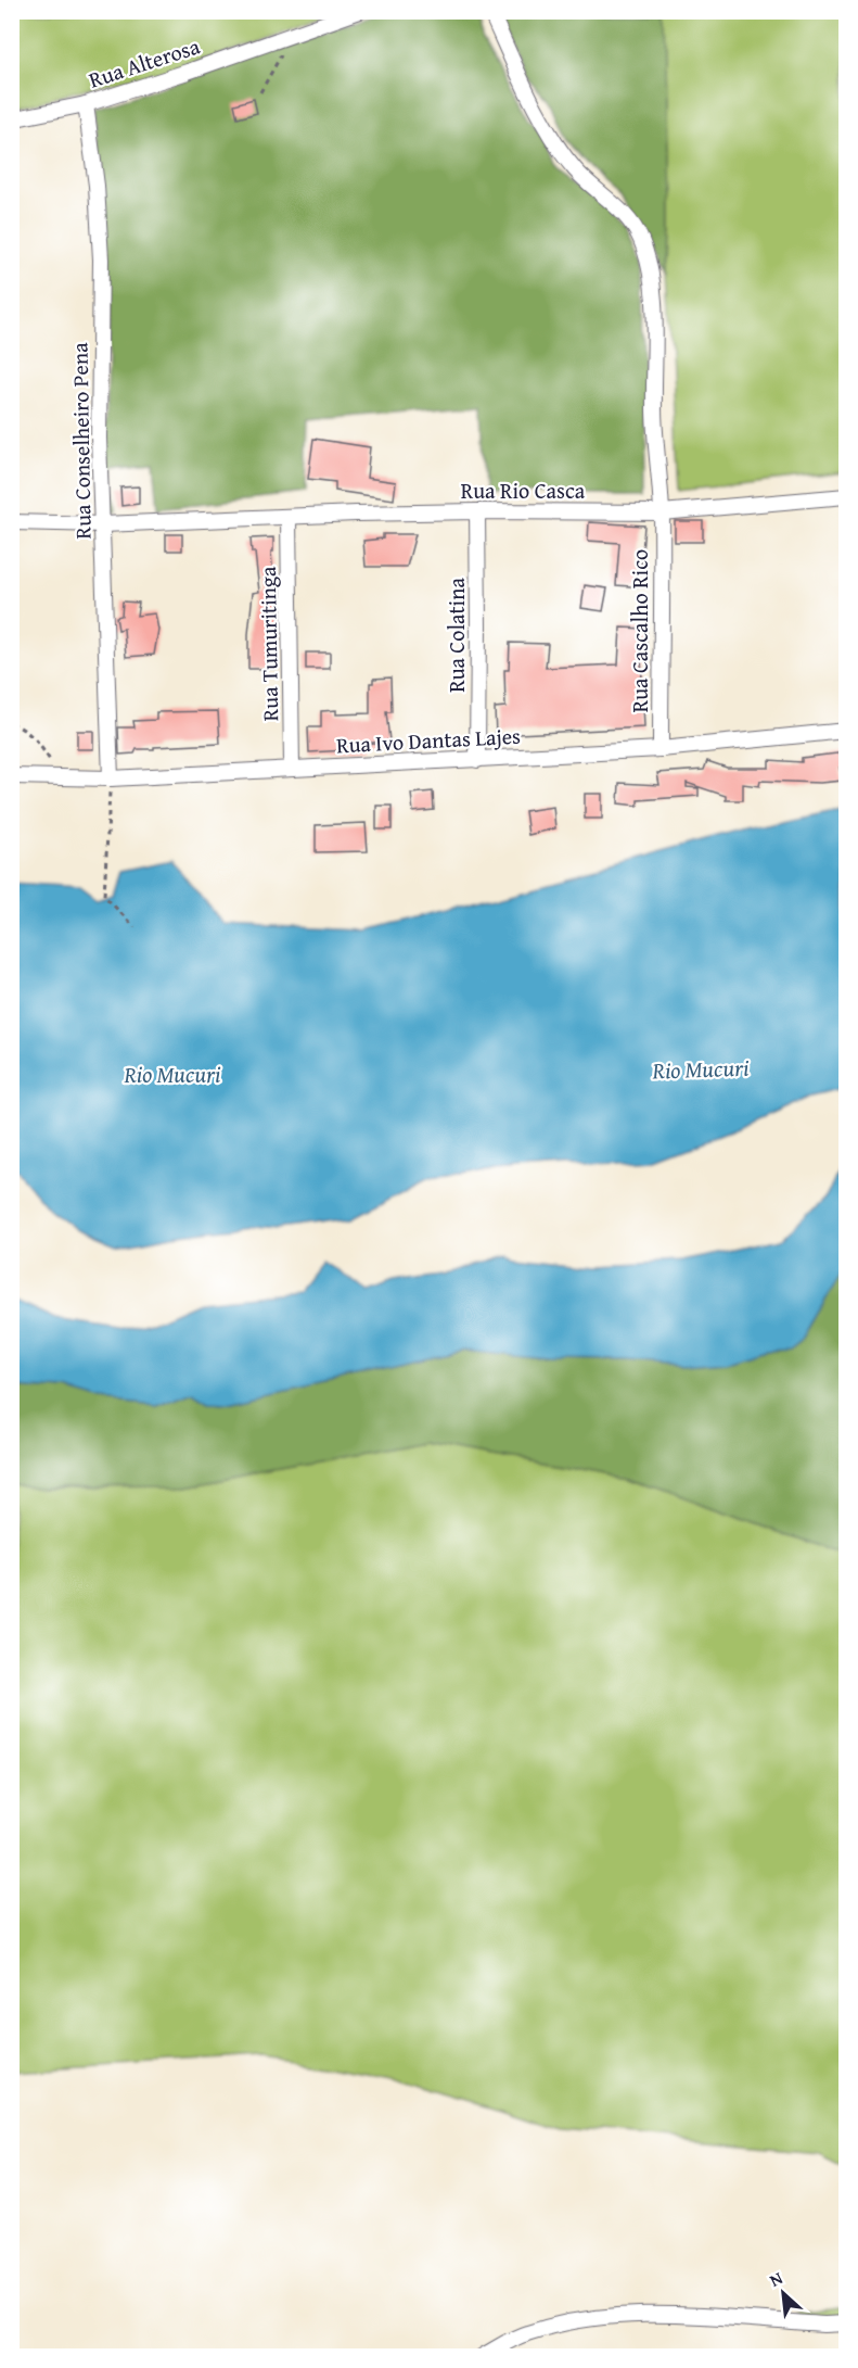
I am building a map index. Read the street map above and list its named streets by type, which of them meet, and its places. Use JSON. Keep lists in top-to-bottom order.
{
  "streets": {
    "street": [
      "Rua Alterosa",
      "Rua Conselheiro Pena",
      "Rua Rio Casca",
      "Rua Cascalho Rico",
      "Rua Colatina",
      "Rua Tumuritinga",
      "Rua Ivo Dantas Lajes"
    ]
  },
  "crossings": [
    ["Rua Alterosa", "Rua Conselheiro Pena"],
    ["Rua Conselheiro Pena", "Rua Rio Casca"],
    ["Rua Conselheiro Pena", "Rua Ivo Dantas Lajes"],
    ["Rua Rio Casca", "Rua Cascalho Rico"],
    ["Rua Rio Casca", "Rua Colatina"],
    ["Rua Rio Casca", "Rua Tumuritinga"],
    ["Rua Cascalho Rico", "Rua Ivo Dantas Lajes"],
    ["Rua Colatina", "Rua Ivo Dantas Lajes"],
    ["Rua Tumuritinga", "Rua Ivo Dantas Lajes"]
  ],
  "water": ["Rio Mucuri"],
  "north": "top left"
}
